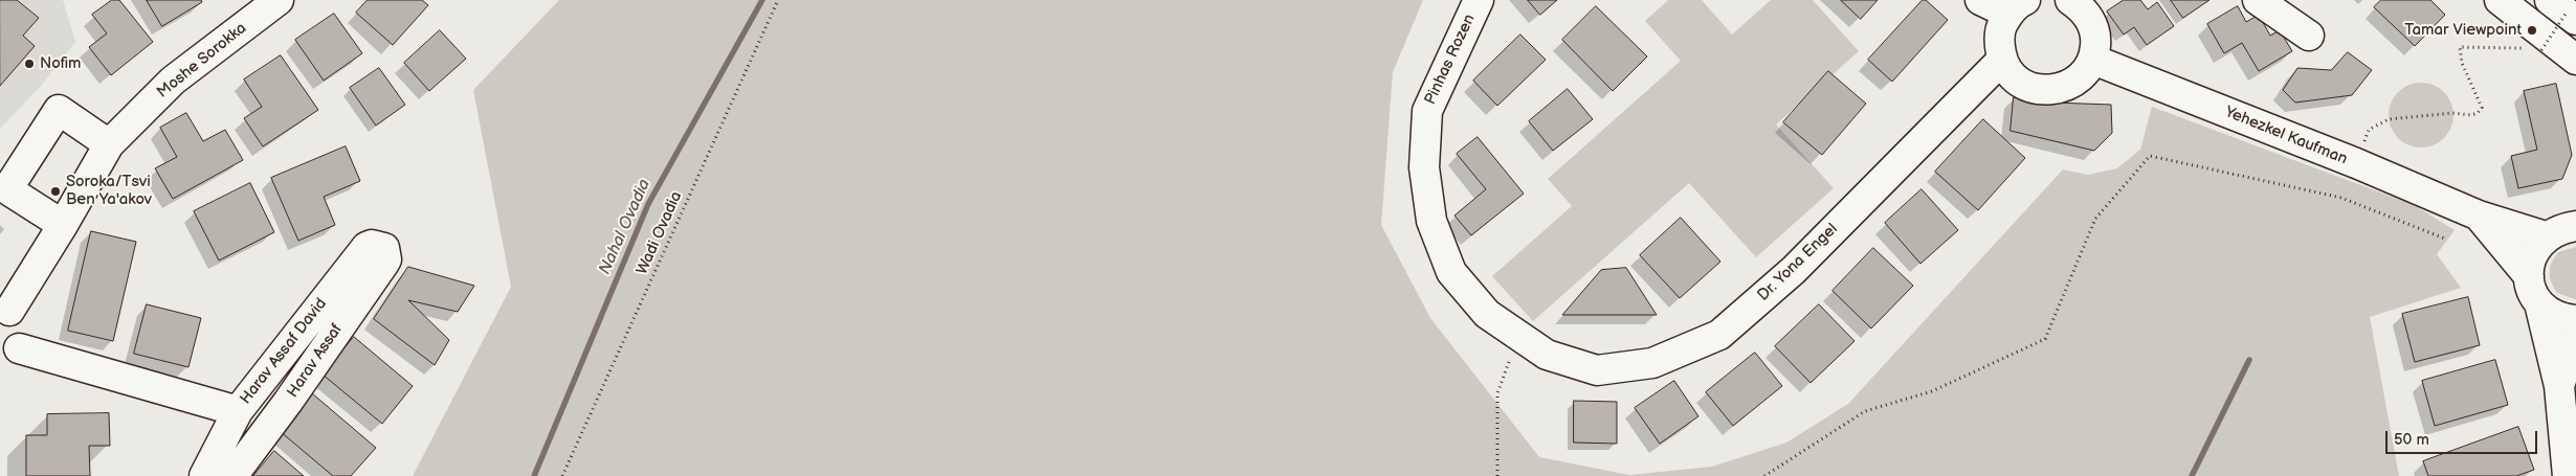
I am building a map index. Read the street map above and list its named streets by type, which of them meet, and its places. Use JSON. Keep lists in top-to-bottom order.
{
  "streets": {
    "street": [
      "Pinhas Rozen",
      "Moshe Sorokka",
      "Yehezkel Kaufman",
      "Dr. Yona Engel",
      "Harav Assaf David",
      "Harav Assaf"
    ],
    "path": ["Wadi Ovadia"]
  },
  "crossings": [
    ["Pinhas Rozen", "Dr. Yona Engel"],
    ["Harav Assaf David", "Harav Assaf"]
  ],
  "water": ["Nahal Ovadia"],
  "places": ["Tamar Viewpoint", "Nofim", "Soroka/Tsvi Ben Ya'akov"],
  "scale_bar": "50 m"
}
